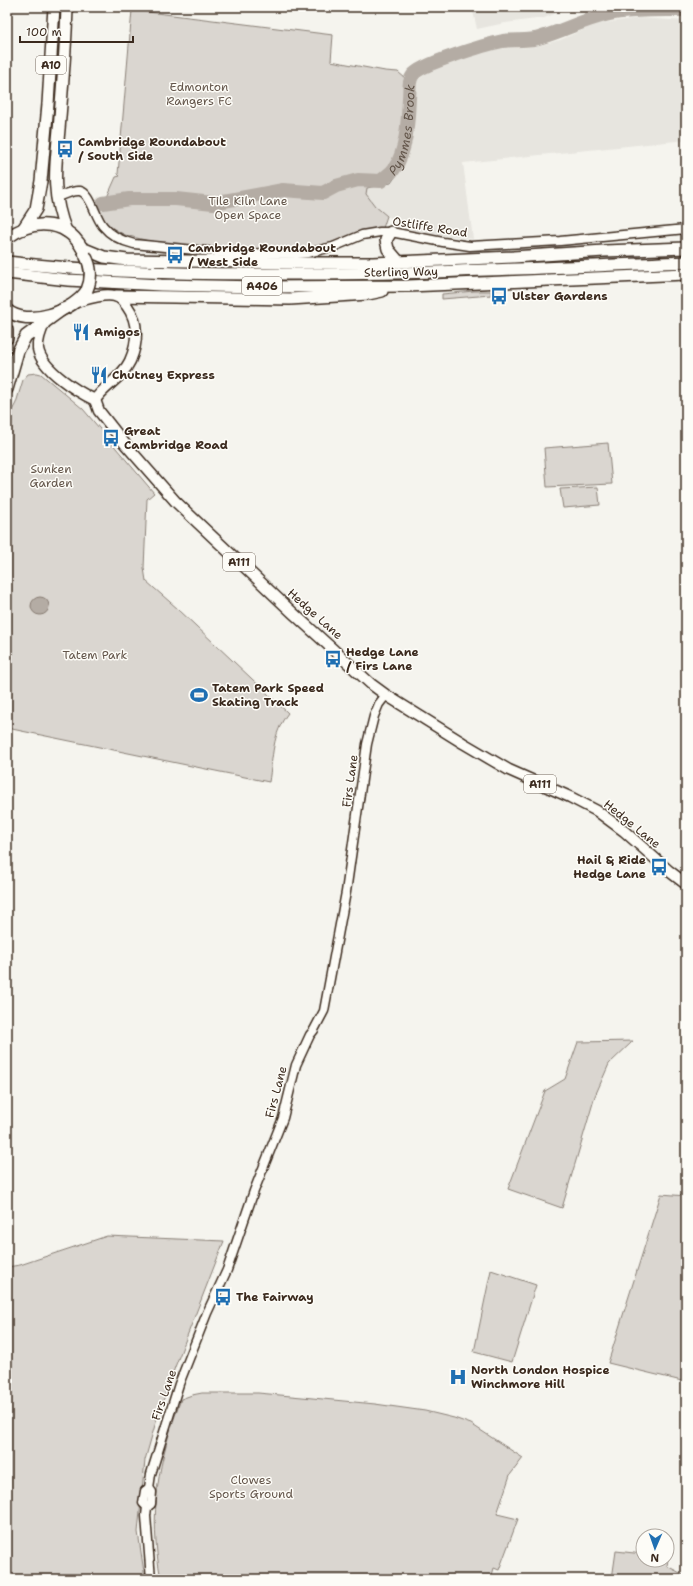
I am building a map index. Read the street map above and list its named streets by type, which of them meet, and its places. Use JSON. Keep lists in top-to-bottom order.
{
  "streets": {
    "highway": ["A10", "Sterling Way", "A406"],
    "main road": ["A111", "Hedge Lane"],
    "street": ["Ostliffe Road", "Firs Lane"]
  },
  "crossings": [
    ["A10", "Ostliffe Road"],
    ["Sterling Way", "A406"],
    ["A406", "Hedge Lane"],
    ["Hedge Lane", "Firs Lane"]
  ],
  "water": ["Pymmes Brook"],
  "parks": [
    "Edmonton Rangers FC",
    "Tile Kiln Lane Open Space",
    "Sunken Garden",
    "Tatem Park",
    "Clowes Sports Ground"
  ],
  "places": {
    "bus stop": [
      "Cambridge Roundabout / South Side",
      "Cambridge Roundabout / West Side",
      "Ulster Gardens",
      "Great Cambridge Road",
      "Hedge Lane / Firs Lane",
      "Hail & Ride Hedge Lane",
      "The Fairway"
    ],
    "restaurant": ["Amigos", "Chutney Express"],
    "sports": ["Tatem Park Speed Skating Track"],
    "hospital": ["North London Hospice Winchmore Hill"]
  },
  "scale_bar": "100 m",
  "north": "bottom"
}
